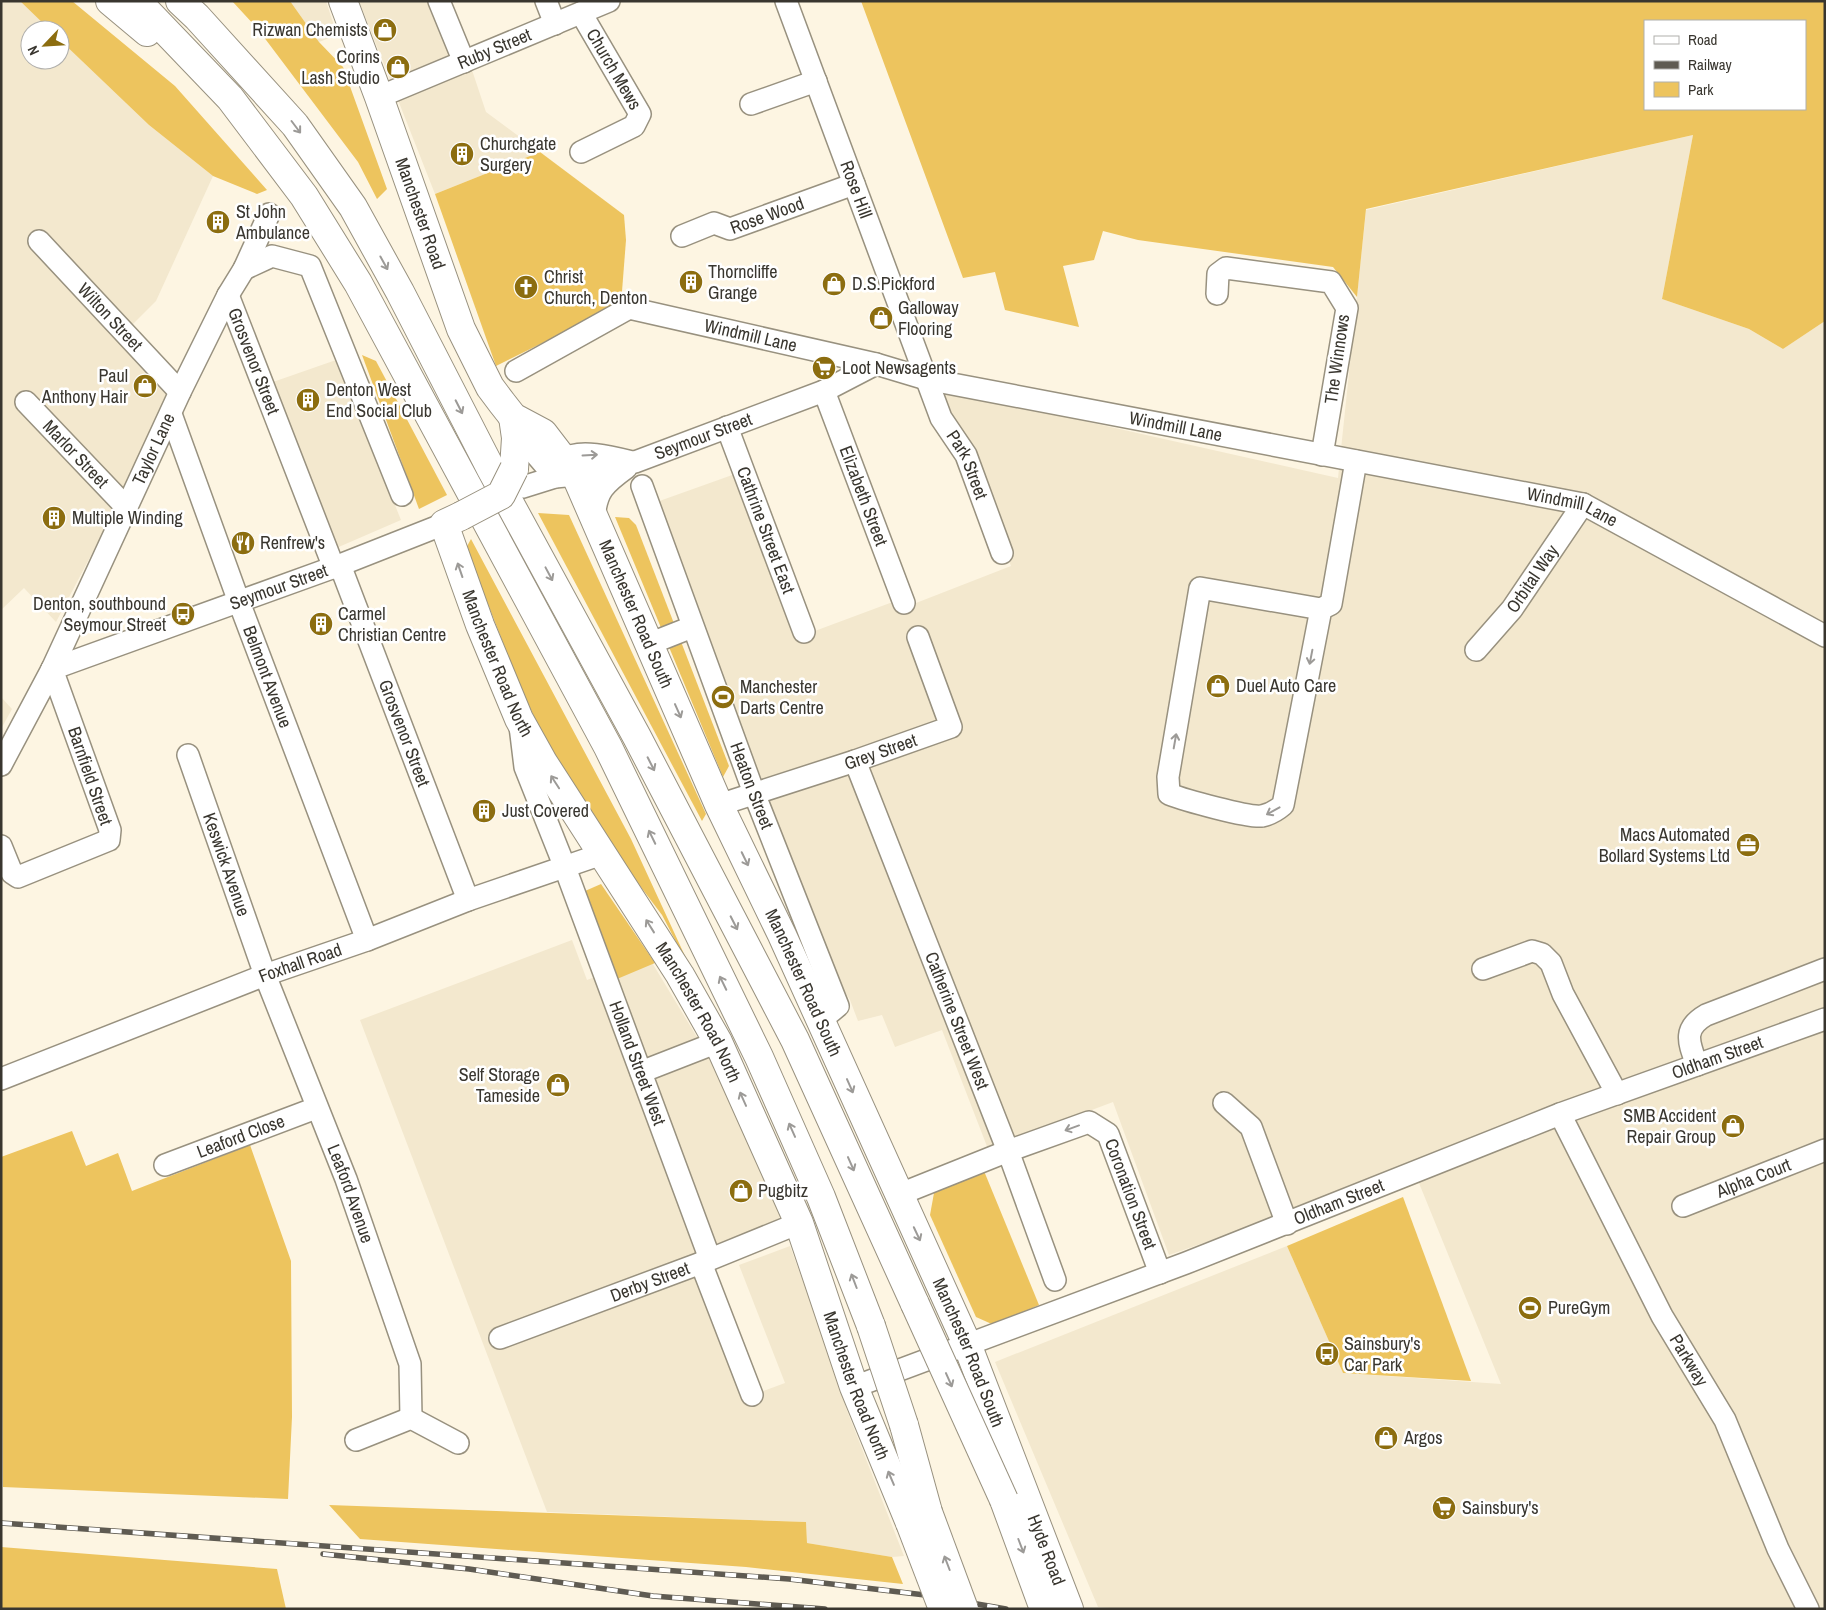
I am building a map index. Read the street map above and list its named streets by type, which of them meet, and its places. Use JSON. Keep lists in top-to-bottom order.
{
  "streets": {
    "main road": [
      "Manchester Road",
      "Seymour Street",
      "Manchester Road South",
      "Manchester Road North",
      "Hyde Road"
    ],
    "street": [
      "Ruby Street",
      "Church Mews",
      "Rose Hill",
      "Rose Wood",
      "Wilton Street",
      "Windmill Lane",
      "The Winnows",
      "Grosvenor Street",
      "Taylor Lane",
      "Marlor Street",
      "Park Street",
      "Elizabeth Street",
      "Cathrine Street East",
      "Orbital Way",
      "Belmont Avenue",
      "Grey Street",
      "Barnfield Street",
      "Heaton Street",
      "Keswick Avenue",
      "Foxhall Road",
      "Catherine Street West",
      "Oldham Street",
      "Holland Street West",
      "Leaford Close",
      "Alpha Court",
      "Leaford Avenue",
      "Coronation Street",
      "Derby Street",
      "Parkway"
    ]
  },
  "crossings": [
    ["Ruby Street", "Church Mews"],
    ["Ruby Street", "Manchester Road"],
    ["Rose Hill", "Rose Wood"],
    ["Rose Hill", "Windmill Lane"],
    ["Rose Hill", "Park Street"],
    ["Manchester Road", "Seymour Street"],
    ["Manchester Road", "Manchester Road South"],
    ["Wilton Street", "Taylor Lane"],
    ["Windmill Lane", "The Winnows"],
    ["Windmill Lane", "Seymour Street"],
    ["Windmill Lane", "Park Street"],
    ["Windmill Lane", "Orbital Way"],
    ["Grosvenor Street", "Seymour Street"],
    ["Grosvenor Street", "Taylor Lane"],
    ["Grosvenor Street", "Foxhall Road"],
    ["Seymour Street", "Taylor Lane"],
    ["Seymour Street", "Elizabeth Street"],
    ["Seymour Street", "Cathrine Street East"],
    ["Seymour Street", "Manchester Road South"],
    ["Seymour Street", "Manchester Road North"],
    ["Seymour Street", "Belmont Avenue"],
    ["Seymour Street", "Barnfield Street"],
    ["Taylor Lane", "Marlor Street"],
    ["Taylor Lane", "Belmont Avenue"],
    ["Taylor Lane", "Barnfield Street"],
    ["Manchester Road South", "Grey Street"],
    ["Manchester Road South", "Heaton Street"],
    ["Manchester Road South", "Oldham Street"],
    ["Manchester Road South", "Hyde Road"],
    ["Manchester Road North", "Foxhall Road"],
    ["Manchester Road North", "Oldham Street"],
    ["Manchester Road North", "Holland Street West"],
    ["Manchester Road North", "Derby Street"],
    ["Belmont Avenue", "Foxhall Road"],
    ["Grey Street", "Heaton Street"],
    ["Grey Street", "Catherine Street West"],
    ["Keswick Avenue", "Foxhall Road"],
    ["Keswick Avenue", "Leaford Avenue"],
    ["Foxhall Road", "Holland Street West"],
    ["Foxhall Road", "Leaford Avenue"],
    ["Catherine Street West", "Coronation Street"],
    ["Oldham Street", "Coronation Street"],
    ["Oldham Street", "Parkway"],
    ["Holland Street West", "Derby Street"],
    ["Leaford Close", "Leaford Avenue"]
  ],
  "places": {
    "shop": [
      "Rizwan Chemists",
      "Corins Lash Studio",
      "D.S.Pickford",
      "Galloway Flooring",
      "Paul Anthony Hair",
      "Duel Auto Care",
      "Self Storage Tameside",
      "SMB Accident Repair Group",
      "Pugbitz",
      "Argos"
    ],
    "building": [
      "Churchgate Surgery",
      "St John Ambulance",
      "Thorncliffe Grange",
      "Denton West End Social Club",
      "Multiple Winding",
      "Carmel Christian Centre",
      "Just Covered"
    ],
    "church": ["Christ Church, Denton"],
    "supermarket": ["Loot Newsagents", "Sainsbury's"],
    "restaurant": ["Renfrew's"],
    "bus stop": ["Denton, southbound Seymour Street", "Sainsbury's Car Park"],
    "sports": ["Manchester Darts Centre", "PureGym"],
    "office": ["Macs Automated Bollard Systems Ltd"]
  },
  "legend": ["Road", "Railway", "Park"],
  "north": "bottom left"
}
